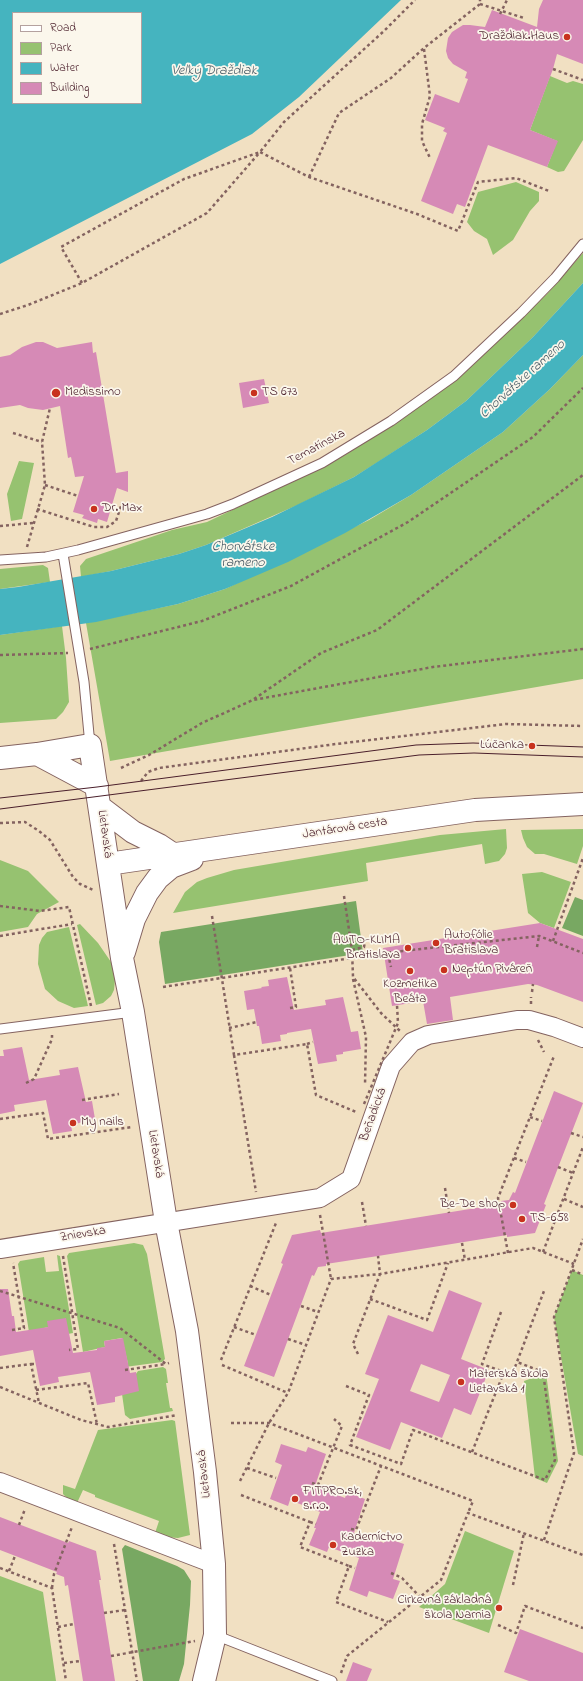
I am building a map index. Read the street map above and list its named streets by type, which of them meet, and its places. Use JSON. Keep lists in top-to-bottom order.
{
  "streets": {
    "street": [
      "Jantárová cesta",
      "Lietavská",
      "Beňadická",
      "Znievska"
    ],
    "lane": ["Tematínska"]
  },
  "crossings": [
    ["Jantárová cesta", "Lietavská"],
    ["Lietavská", "Beňadická"],
    ["Lietavská", "Znievska"],
    ["Beňadická", "Znievska"]
  ],
  "water": ["Veľký Draždiak", "Chorvátske rameno"],
  "places": [
    "Draždiak.Haus",
    "Medissimo",
    "TS 673",
    "Dr. Max",
    "Lúčanka",
    "Autofólie Bratislava",
    "AUTO-KLIMA Bratislava",
    "Neptún Piváreň",
    "Kozmetika Beáta",
    "My nails",
    "Be-De shop",
    "TS-658",
    "Materská škola Lietavská 1",
    "FITPRO.sk, s.r.o.",
    "Kaderníctvo Zuzka",
    "Cirkevná základná škola Narnia"
  ],
  "legend": [
    "Road",
    "Park",
    "Water",
    "Building"
  ]
}
